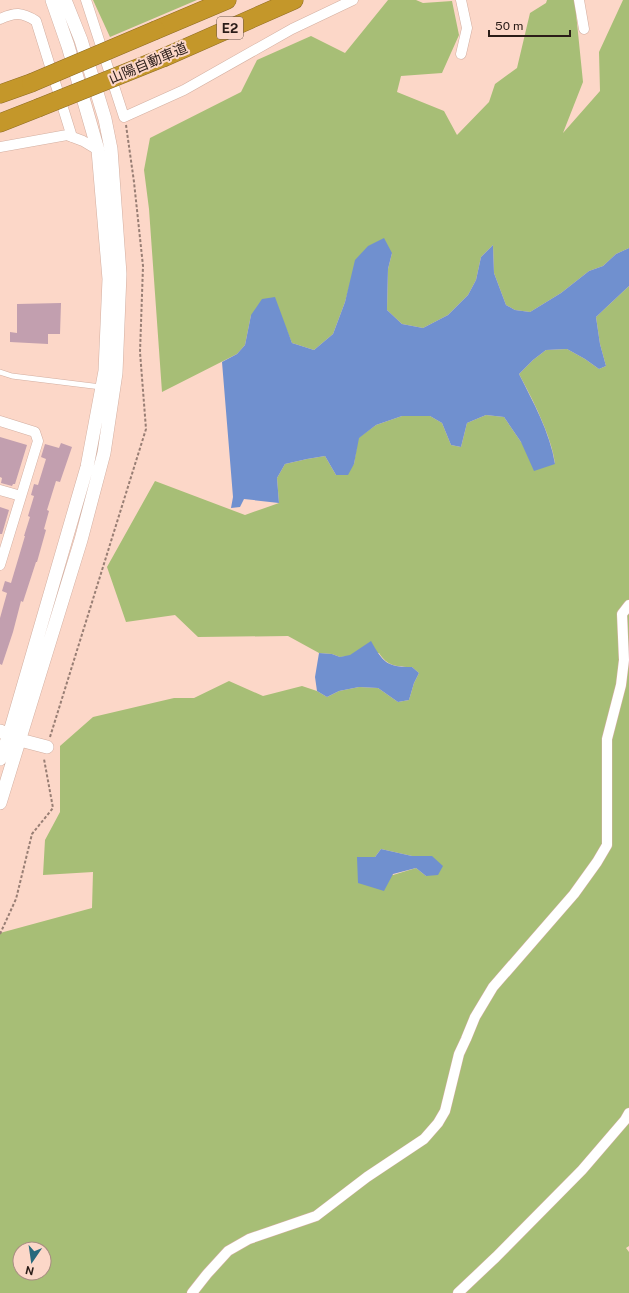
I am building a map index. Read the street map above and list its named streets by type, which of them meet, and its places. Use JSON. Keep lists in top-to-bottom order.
{
  "streets": {
    "highway": ["E2", "山陽自動車道"]
  },
  "scale_bar": "50 m",
  "north": "bottom"
}
